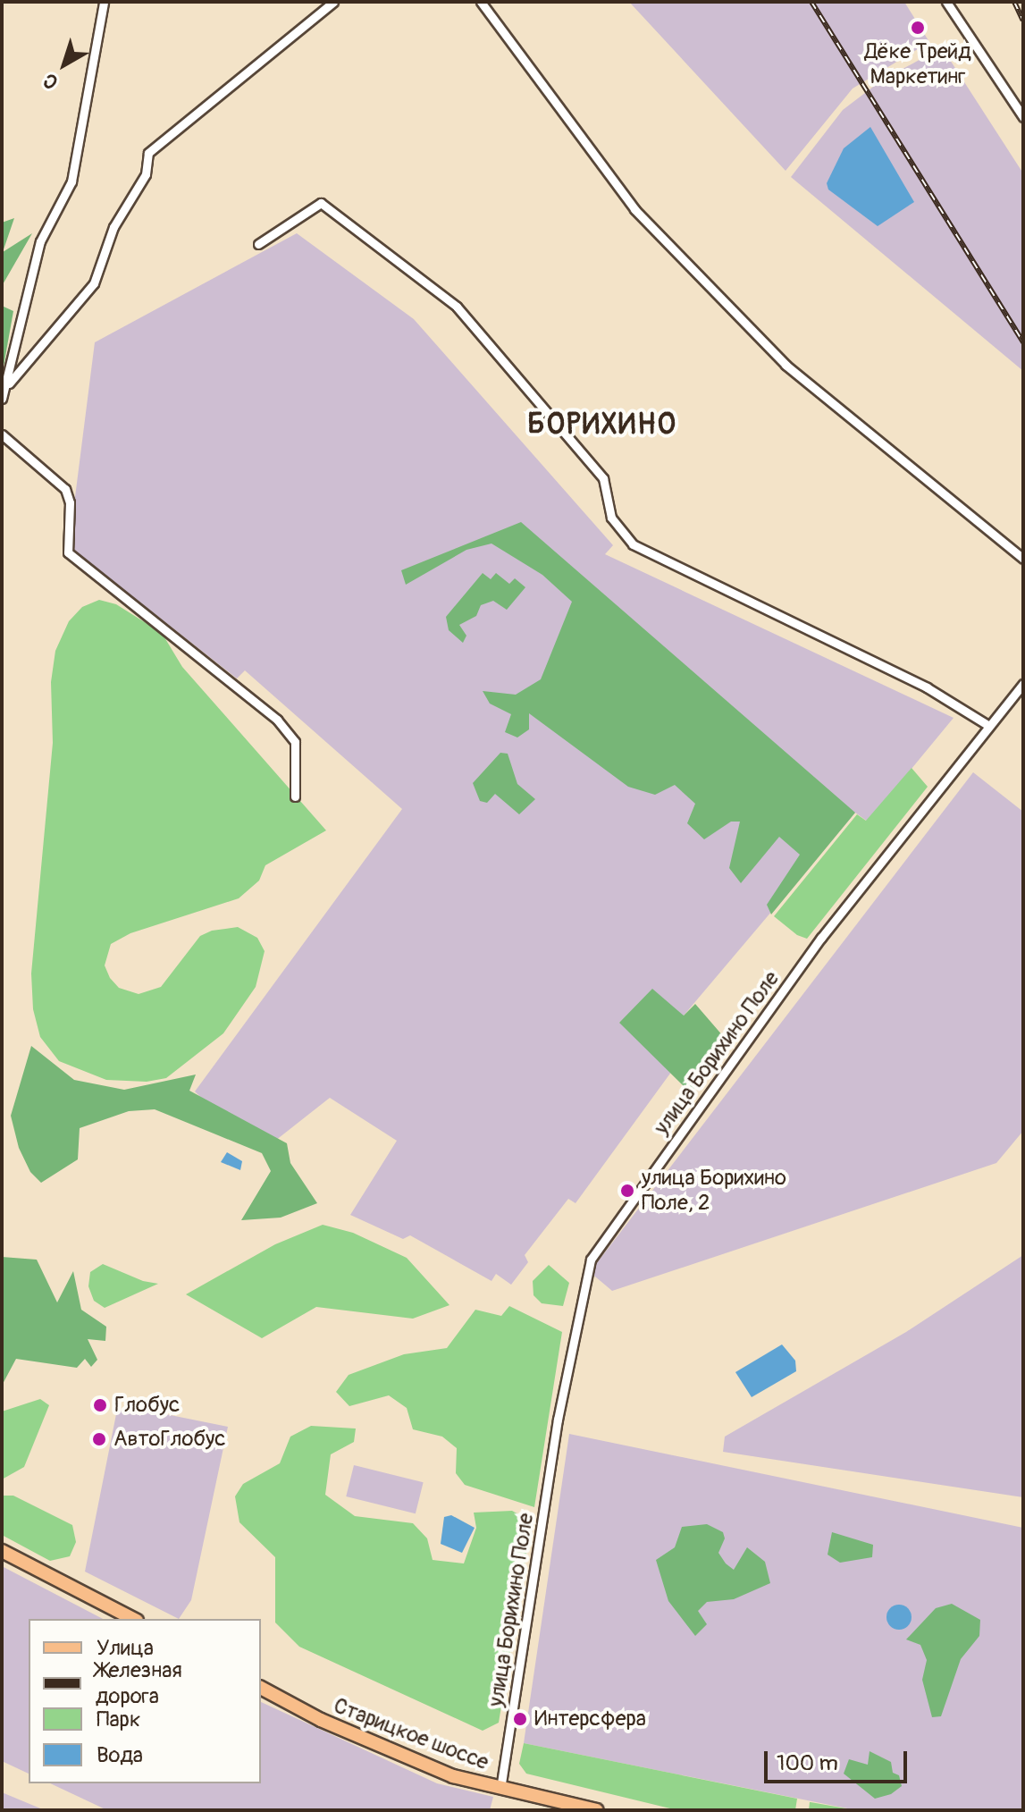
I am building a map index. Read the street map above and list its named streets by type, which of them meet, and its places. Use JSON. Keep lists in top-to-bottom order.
{
  "streets": {
    "main road": ["Старицкое шоссе"],
    "street": ["улица Борихино Поле"]
  },
  "crossings": [
    ["улица Борихино Поле", "Старицкое шоссе"]
  ],
  "districts": ["БОРИХИНО"],
  "places": [
    "Дёке Трейд Маркетинг",
    "улица Борихино Поле, 2",
    "Глобус",
    "АвтоГлобус",
    "Интерсфера"
  ],
  "legend": [
    "Улица",
    "Железная дорога",
    "Парк",
    "Вода"
  ],
  "scale_bar": "100 m",
  "north": "bottom left"
}
